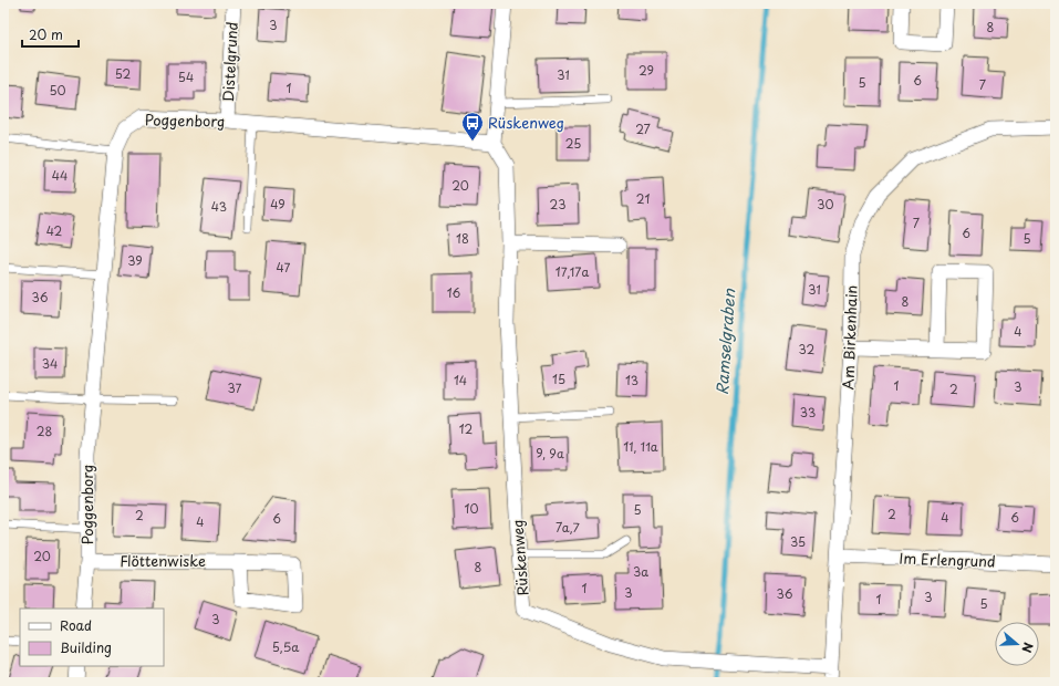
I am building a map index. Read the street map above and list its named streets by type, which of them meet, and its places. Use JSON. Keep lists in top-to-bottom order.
{
  "streets": {
    "street": [
      "Distelgrund",
      "Poggenborg",
      "Am Birkenhain",
      "Rüskenweg",
      "Im Erlengrund",
      "Flöttenwiske"
    ]
  },
  "crossings": [
    ["Distelgrund", "Poggenborg"],
    ["Poggenborg", "Rüskenweg"],
    ["Poggenborg", "Flöttenwiske"],
    ["Am Birkenhain", "Rüskenweg"],
    ["Am Birkenhain", "Im Erlengrund"]
  ],
  "water": ["Ramselgraben"],
  "places": {
    "bus stop": ["Rüskenweg"]
  },
  "house_numbers": [
    "3",
    "8",
    "29",
    "52",
    "31",
    "54",
    "6",
    "5",
    "7",
    "1",
    "50",
    "27",
    "25",
    "44",
    "20",
    "21",
    "49",
    "23",
    "30",
    "43",
    "7",
    "42",
    "6",
    "18",
    "5",
    "39",
    "47",
    "17,17a",
    "31",
    "16",
    "36",
    "8",
    "4",
    "32",
    "34",
    "15",
    "14",
    "13",
    "1",
    "3",
    "37",
    "2",
    "33",
    "12",
    "28",
    "11, 11a",
    "9, 9a",
    "10",
    "5",
    "2",
    "2",
    "4",
    "6",
    "6",
    "4",
    "7a,7",
    "35",
    "20",
    "8",
    "3a",
    "1",
    "3",
    "36",
    "3",
    "1",
    "5",
    "3",
    "5,5a"
  ],
  "legend": ["Road", "Building"],
  "scale_bar": "20 m",
  "north": "right"
}
